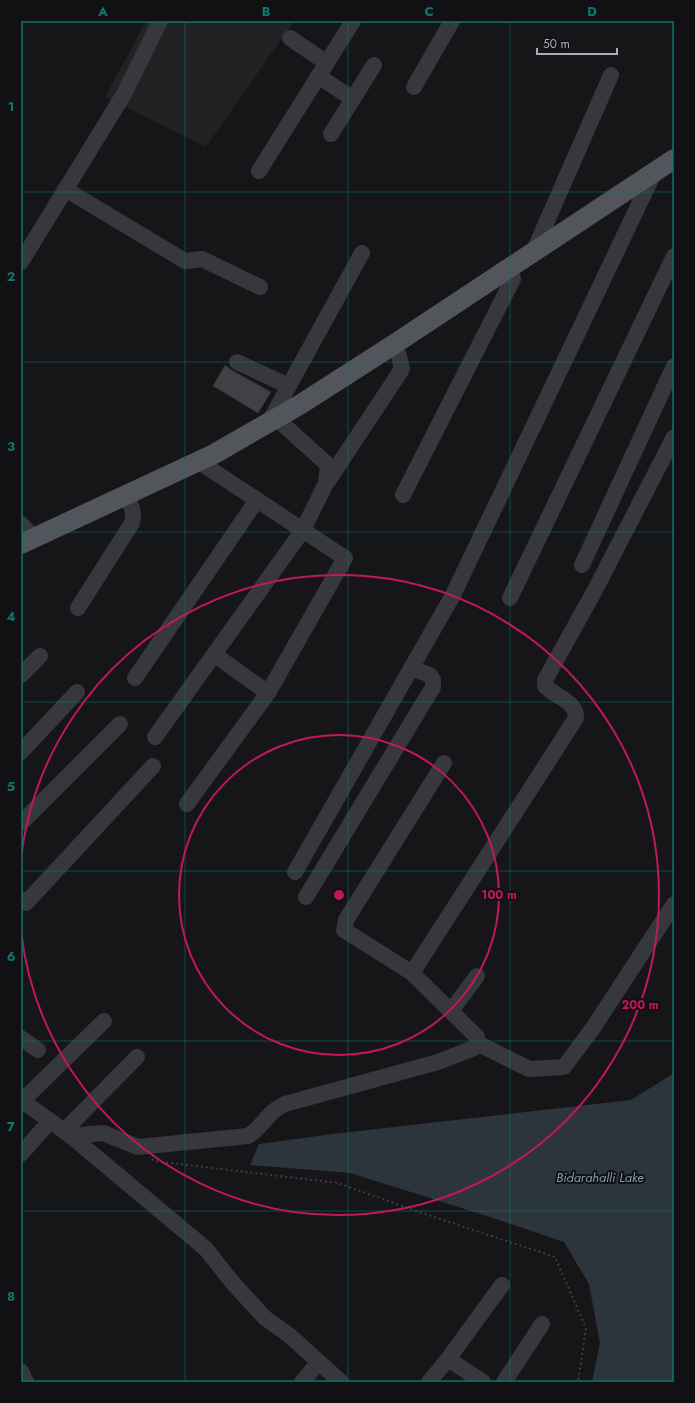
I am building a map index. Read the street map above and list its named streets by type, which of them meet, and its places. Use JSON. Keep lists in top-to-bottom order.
{
  "water": ["Bidarahalli Lake"],
  "scale_bar": "50 m",
  "grid": {
    "columns": [
      "A",
      "B",
      "C",
      "D"
    ],
    "rows": [
      "1",
      "2",
      "3",
      "4",
      "5",
      "6",
      "7",
      "8"
    ]
  },
  "rings": ["100 m", "200 m"]
}
